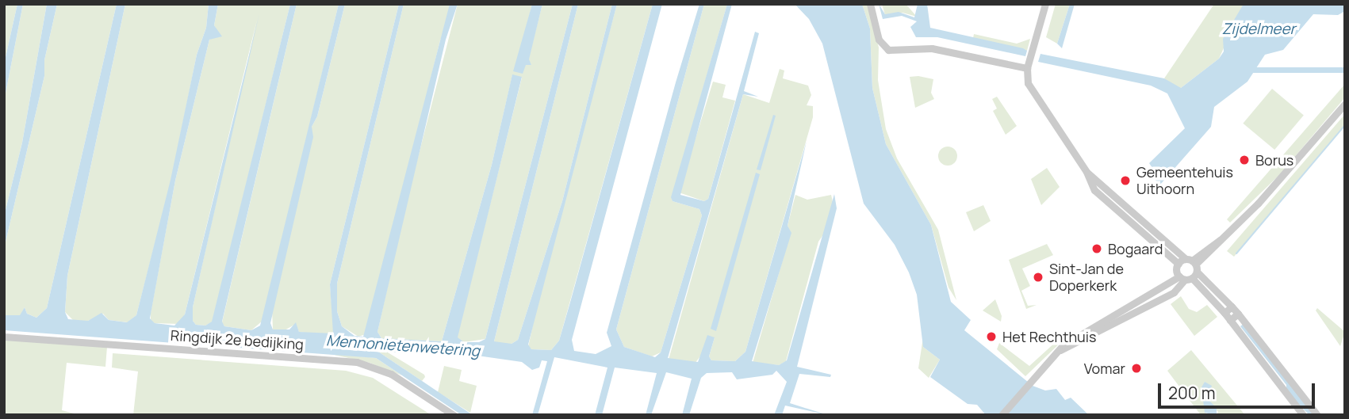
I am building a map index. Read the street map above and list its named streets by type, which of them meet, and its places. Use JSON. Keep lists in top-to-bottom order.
{
  "streets": {
    "street": ["Ringdijk 2e bedijking"]
  },
  "water": ["Zijdelmeer", "Mennonietenwetering"],
  "places": [
    "Borus",
    "Gemeentehuis Uithoorn",
    "Bogaard",
    "Sint-Jan de Doperkerk",
    "Het Rechthuis",
    "Vomar"
  ],
  "scale_bar": "200 m"
}
